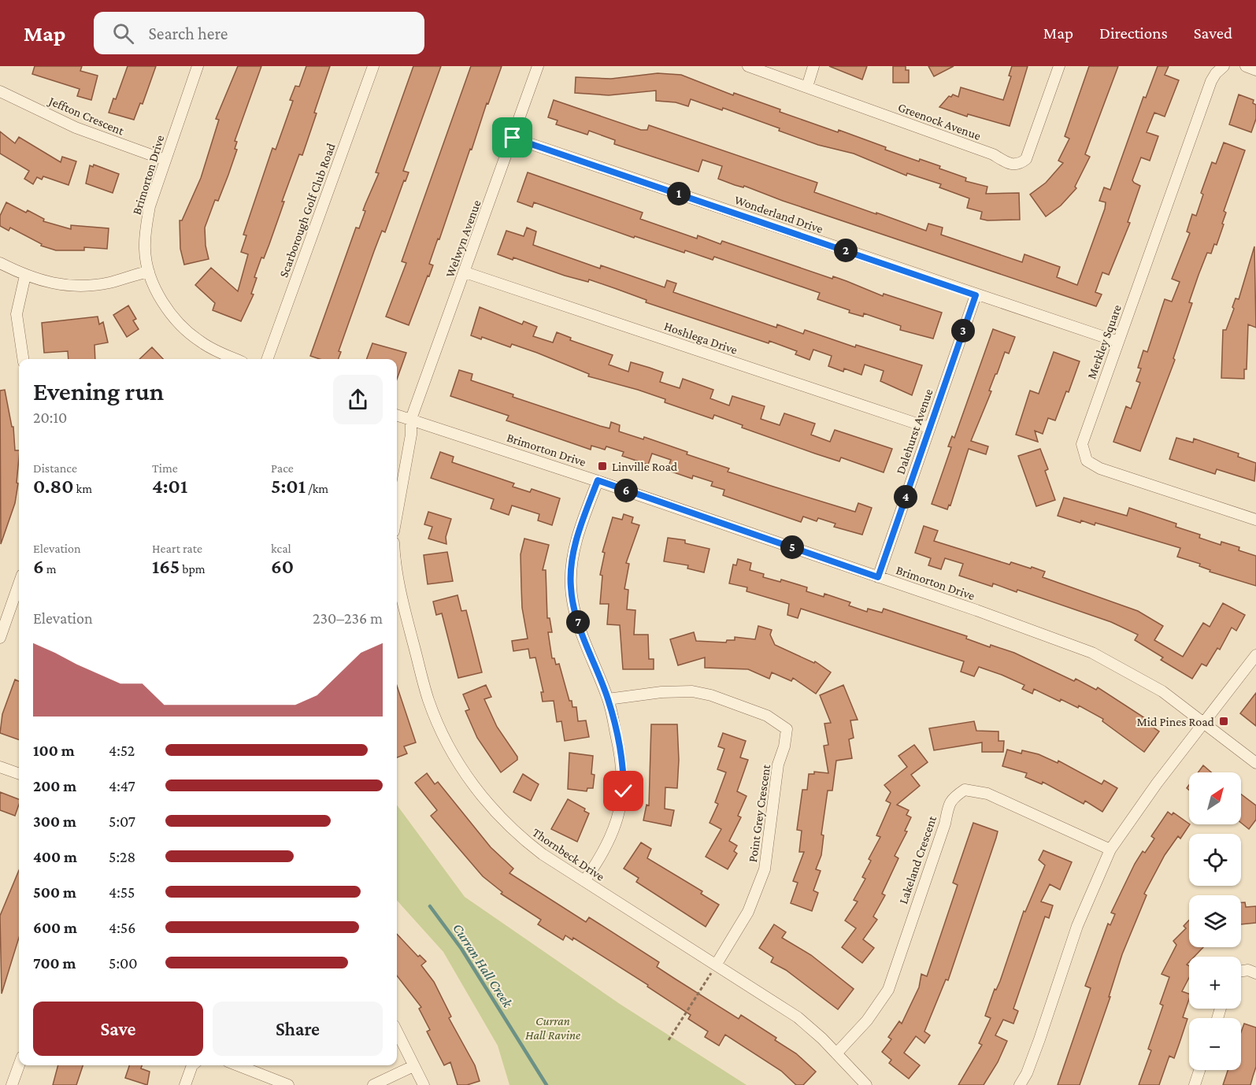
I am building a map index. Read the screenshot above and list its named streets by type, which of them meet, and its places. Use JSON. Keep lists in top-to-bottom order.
{
  "streets": {
    "street": [
      "Jeffton Crescent",
      "Greenock Avenue",
      "Brimorton Drive",
      "Scarborough Golf Club Road",
      "Wonderland Drive",
      "Welwyn Avenue",
      "Hoshlega Drive",
      "Merkley Square",
      "Dalehurst Avenue",
      "Point Grey Crescent",
      "Thornbeck Drive",
      "Lakeland Crescent"
    ]
  },
  "crossings": [
    ["Jeffton Crescent", "Brimorton Drive"],
    ["Brimorton Drive", "Welwyn Avenue"],
    ["Brimorton Drive", "Dalehurst Avenue"],
    ["Wonderland Drive", "Welwyn Avenue"],
    ["Wonderland Drive", "Merkley Square"],
    ["Wonderland Drive", "Dalehurst Avenue"],
    ["Welwyn Avenue", "Hoshlega Drive"],
    ["Hoshlega Drive", "Dalehurst Avenue"],
    ["Point Grey Crescent", "Thornbeck Drive"],
    ["Thornbeck Drive", "Lakeland Crescent"]
  ],
  "water": ["Curran Hall Creek"],
  "parks": ["Curran Hall Ravine"],
  "places": {
    "transit": ["Linville Road", "Mid Pines Road"]
  },
  "north": "top right",
  "page": {
    "header": "Map",
    "search": "Search here",
    "nav": ["Map", "Directions", "Saved"],
    "pins": [
      "1",
      "2",
      "3",
      "6",
      "4",
      "5",
      "7"
    ],
    "heading": ["Evening run", "20:10"],
    "stats": [
      ["Distance", "0.80 km"],
      ["Time", "4:01"],
      ["Pace", "5:01 /km"],
      ["Elevation", "6 m"],
      ["Heart rate", "165 bpm"],
      ["kcal", "60"]
    ],
    "chart": ["Elevation", "230–236 m"],
    "list": [
      {
        "name": "100 m",
        "note": "4:52"
      },
      {
        "name": "200 m",
        "note": "4:47"
      },
      {
        "name": "300 m",
        "note": "5:07"
      },
      {
        "name": "400 m",
        "note": "5:28"
      },
      {
        "name": "500 m",
        "note": "4:55"
      },
      {
        "name": "600 m",
        "note": "4:56"
      },
      {
        "name": "700 m",
        "note": "5:00"
      }
    ],
    "map_buttons": ["+", "−"],
    "buttons": ["Save", "Share"]
  }
}
